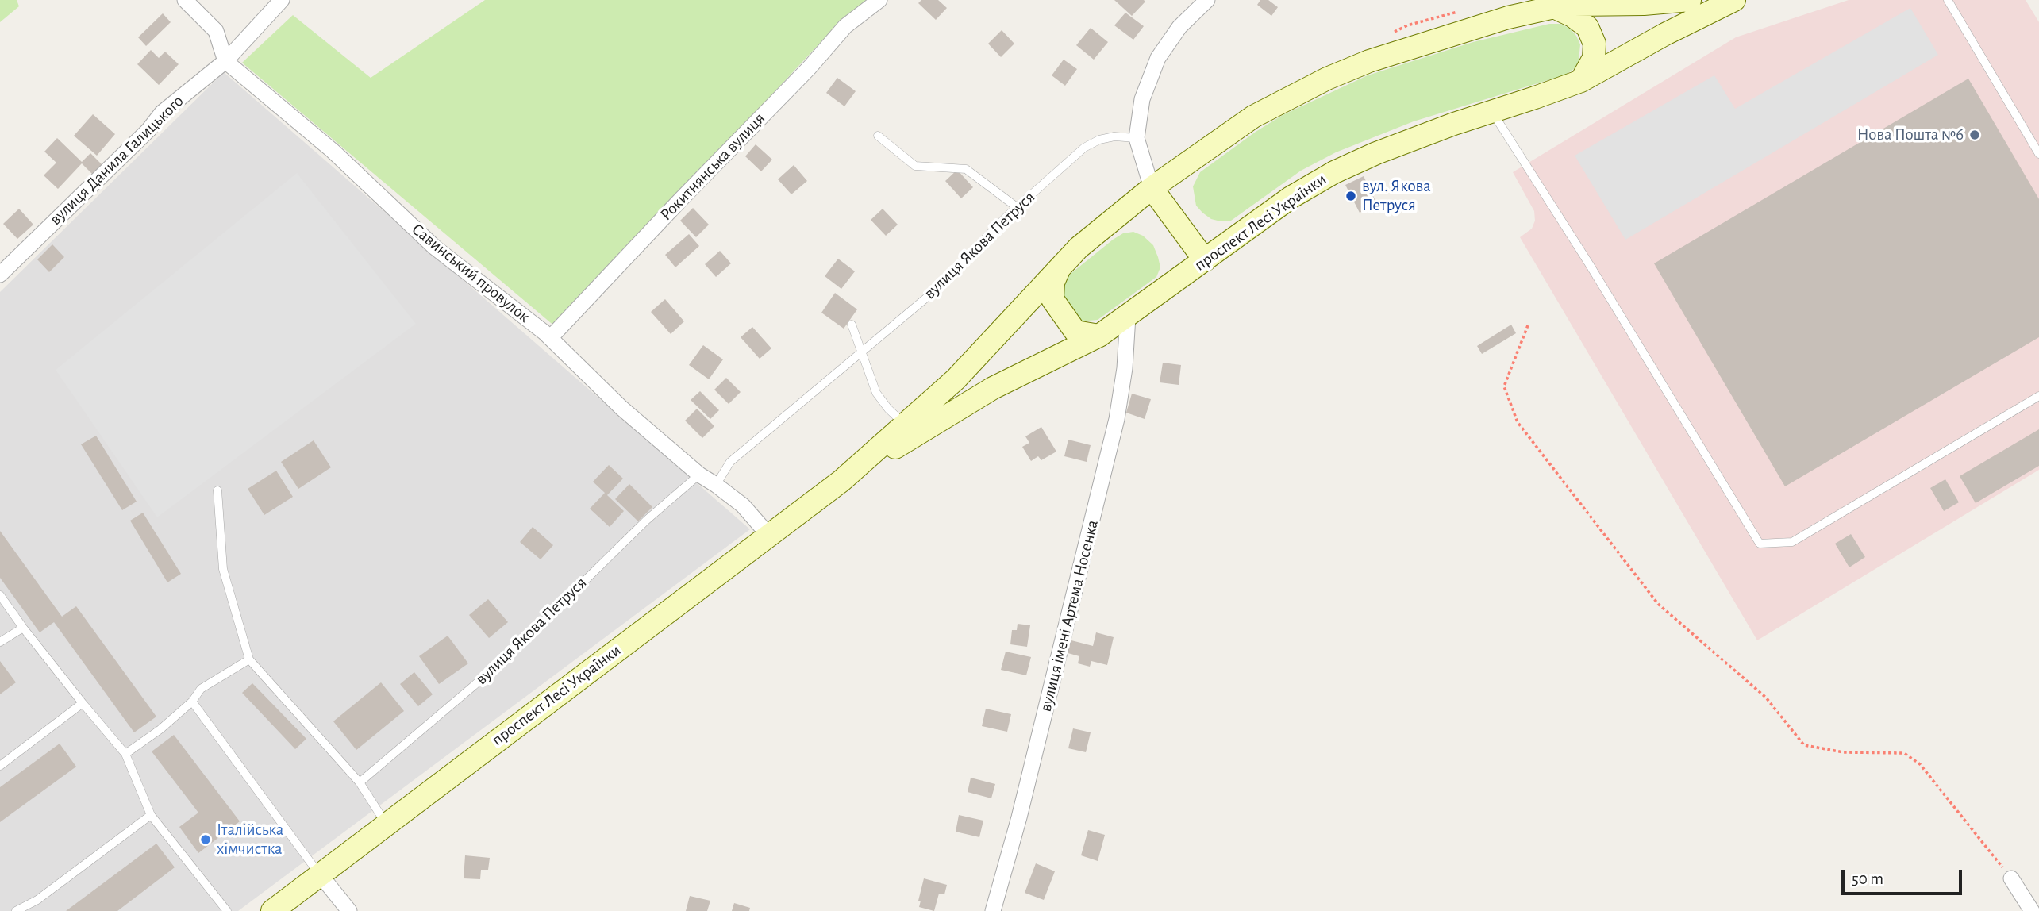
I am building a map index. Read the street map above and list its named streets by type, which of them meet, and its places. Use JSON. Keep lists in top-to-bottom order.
{
  "streets": {
    "street": [
      "вулиця Данила Галицького",
      "Рокитнянська вулиця",
      "проспект Лесі Українки",
      "Савинський провулок",
      "вулиця імені Артема Носенка"
    ],
    "lane": ["вулиця Якова Петруся"]
  },
  "crossings": [
    ["вулиця Данила Галицького", "Савинський провулок"],
    ["Рокитнянська вулиця", "Савинський провулок"],
    ["проспект Лесі Українки", "Савинський провулок"],
    ["проспект Лесі Українки", "вулиця імені Артема Носенка"],
    ["вулиця Якова Петруся", "Савинський провулок"]
  ],
  "places": ["Нова Пошта №6", "вул. Якова Петруся", "Італійська хімчистка"],
  "scale_bar": "50 m"
}
